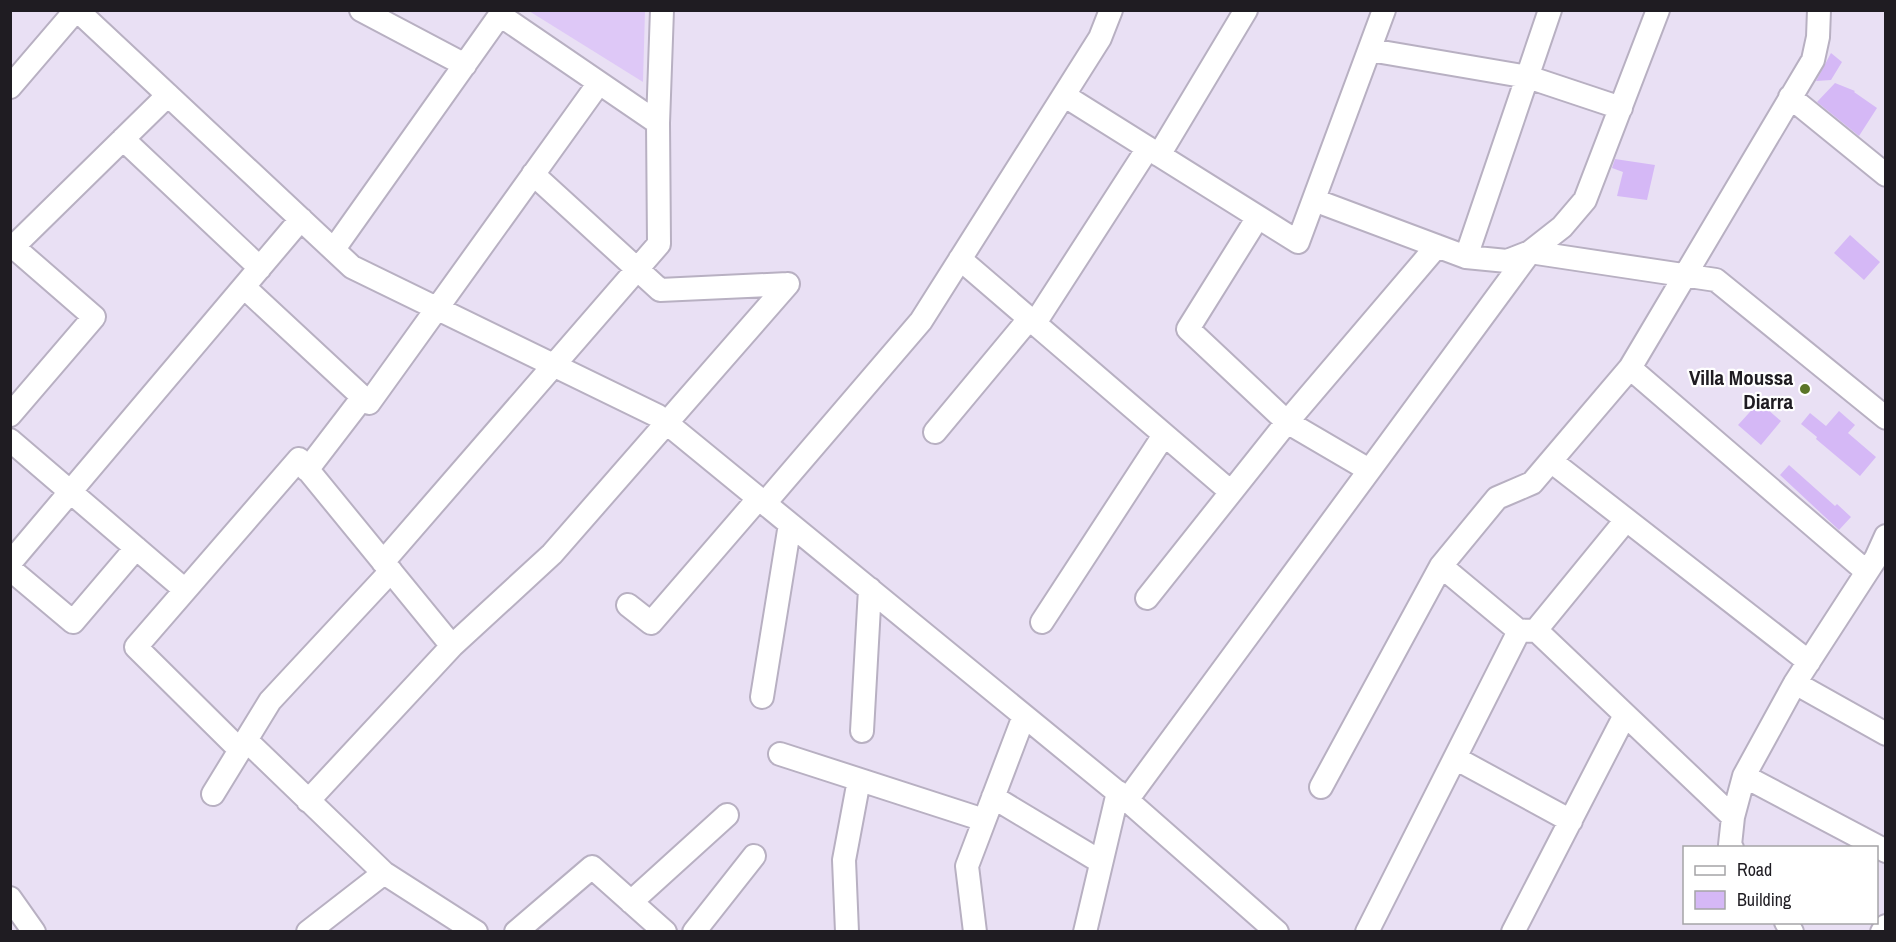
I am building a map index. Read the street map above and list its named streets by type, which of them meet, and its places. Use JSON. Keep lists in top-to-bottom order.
{
  "places": ["Villa Moussa Diarra"],
  "legend": ["Road", "Building"]
}
